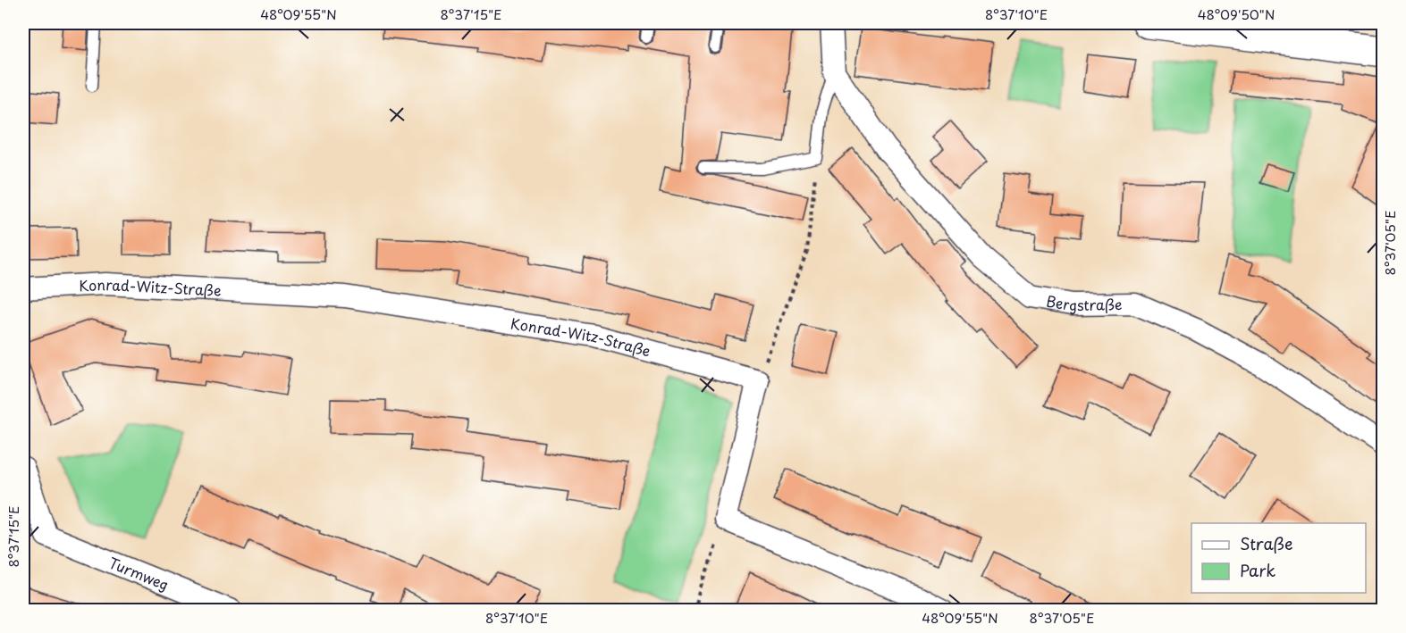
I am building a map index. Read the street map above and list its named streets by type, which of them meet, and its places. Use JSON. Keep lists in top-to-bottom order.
{
  "streets": {
    "street": ["Konrad-Witz-Straße", "Bergstraße", "Turmweg"]
  },
  "legend": ["Straße", "Park"],
  "coordinates": [
    "48°09'55\"N",
    "8°37'15\"E",
    "8°37'10\"E",
    "48°09'50\"N",
    "8°37'05\"E"
  ]
}
